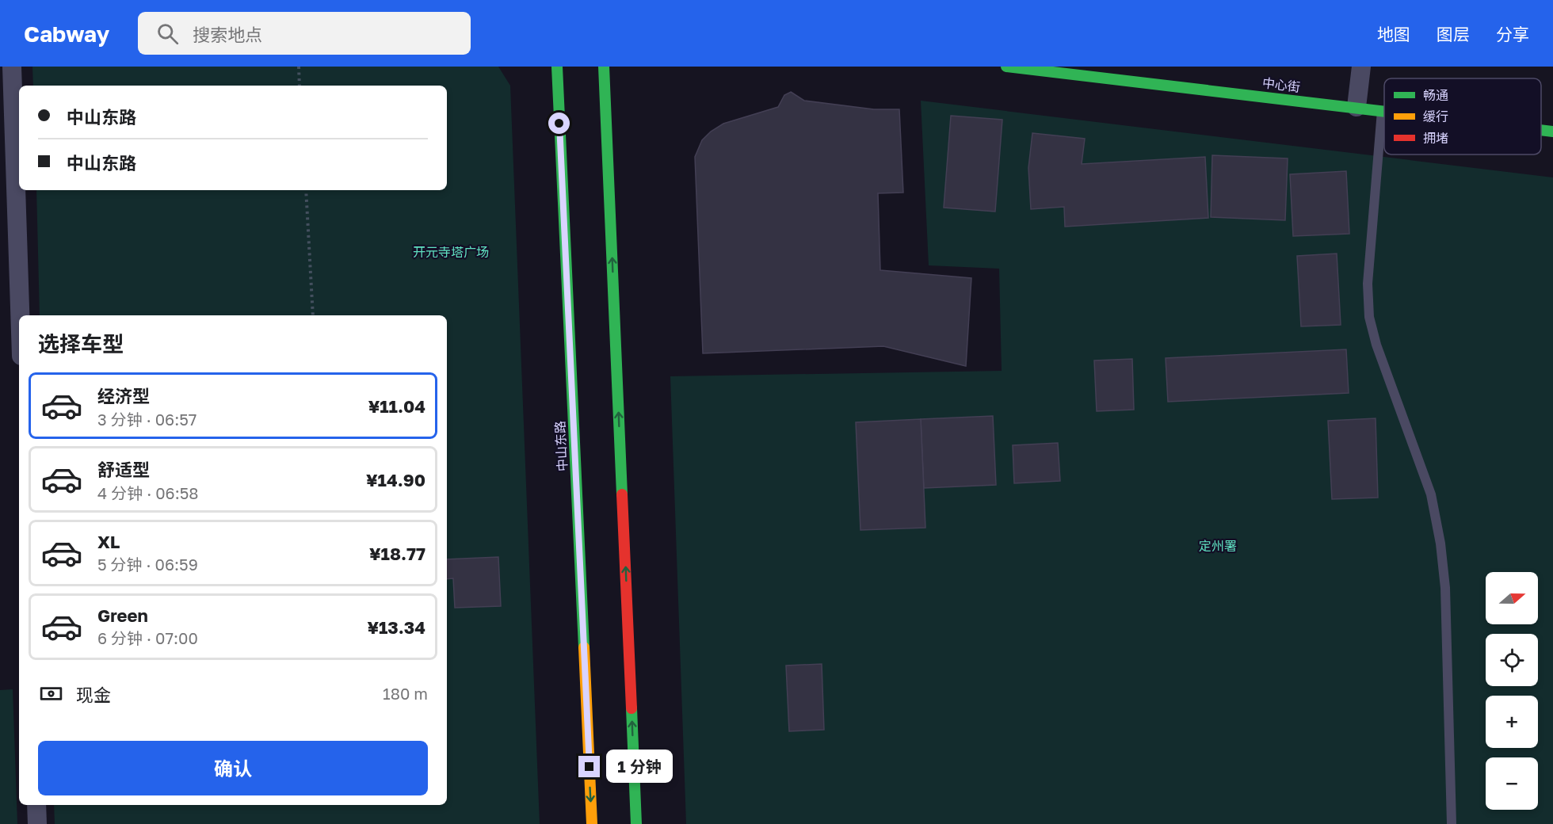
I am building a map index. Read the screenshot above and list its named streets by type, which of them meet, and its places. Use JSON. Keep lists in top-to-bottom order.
{
  "streets": {
    "main road": ["中心街", "中山东路"]
  },
  "parks": ["开元寺塔广场", "定州署"],
  "legend": ["畅通", "缓行", "拥堵"],
  "north": "right",
  "page": {
    "header": "Cabway",
    "search": "搜索地点",
    "nav": ["地图", "图层", "分享"],
    "banner": ["中山东路", "中山东路"],
    "heading": "选择车型",
    "list": [
      {
        "name": "经济型",
        "note": "3 分钟 · 06:57",
        "value": "¥11.04"
      },
      {
        "name": "舒适型",
        "note": "4 分钟 · 06:58",
        "value": "¥14.90"
      },
      {
        "name": "XL",
        "note": "5 分钟 · 06:59",
        "value": "¥18.77"
      },
      {
        "name": "Green",
        "note": "6 分钟 · 07:00",
        "value": "¥13.34"
      }
    ],
    "map_buttons": ["+", "−"],
    "pay": ["现金", "180 m"],
    "buttons": "确认",
    "bubble": "1 分钟"
  }
}
